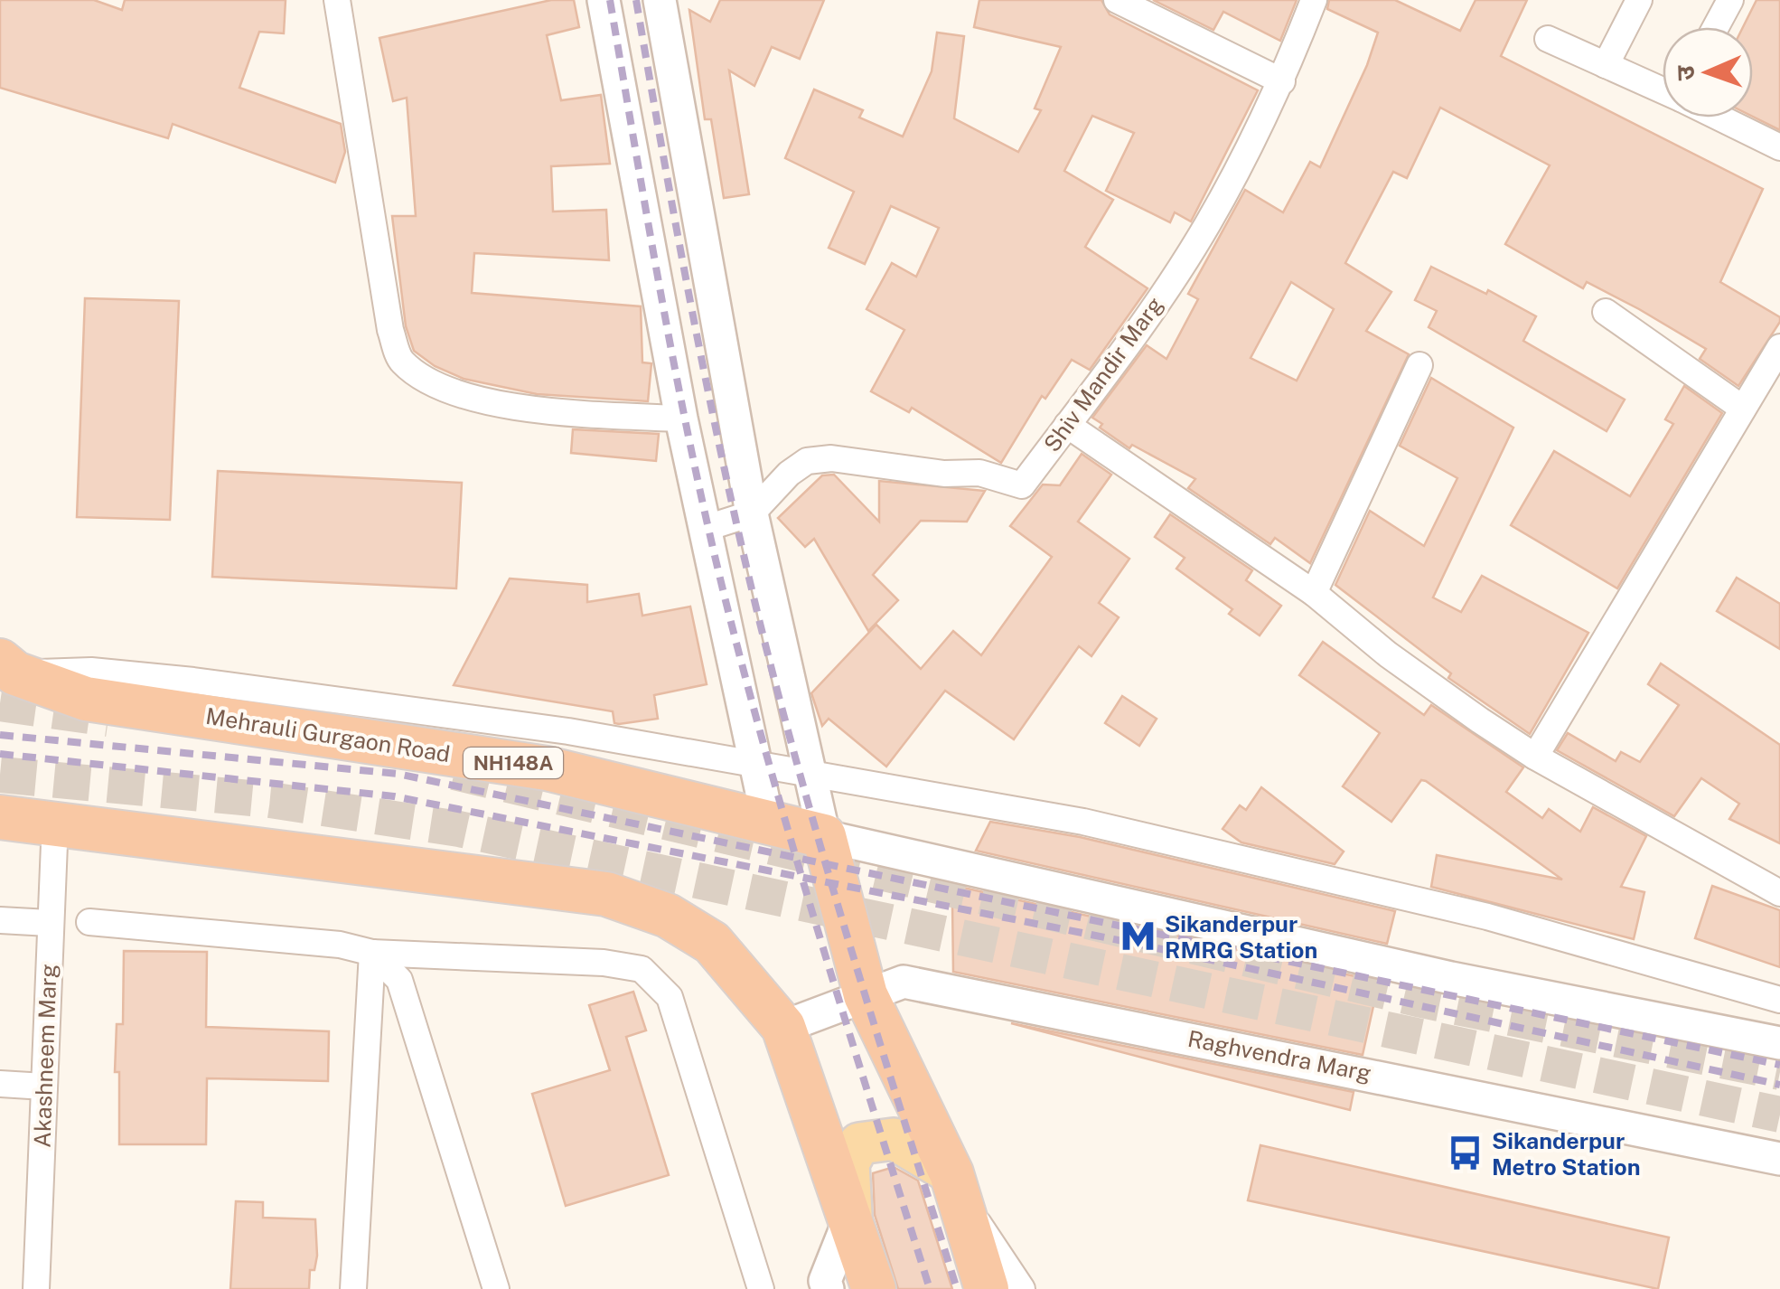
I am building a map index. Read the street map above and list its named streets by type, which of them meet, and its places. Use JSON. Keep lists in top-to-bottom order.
{
  "streets": {
    "highway": ["Mehrauli Gurgaon Road", "NH148A"],
    "street": ["Shiv Mandir Marg", "Akashneem Marg", "Raghvendra Marg"]
  },
  "places": {
    "metro station": ["Sikanderpur RMRG Station"],
    "bus stop": ["Sikanderpur Metro Station"]
  },
  "north": "left"
}
